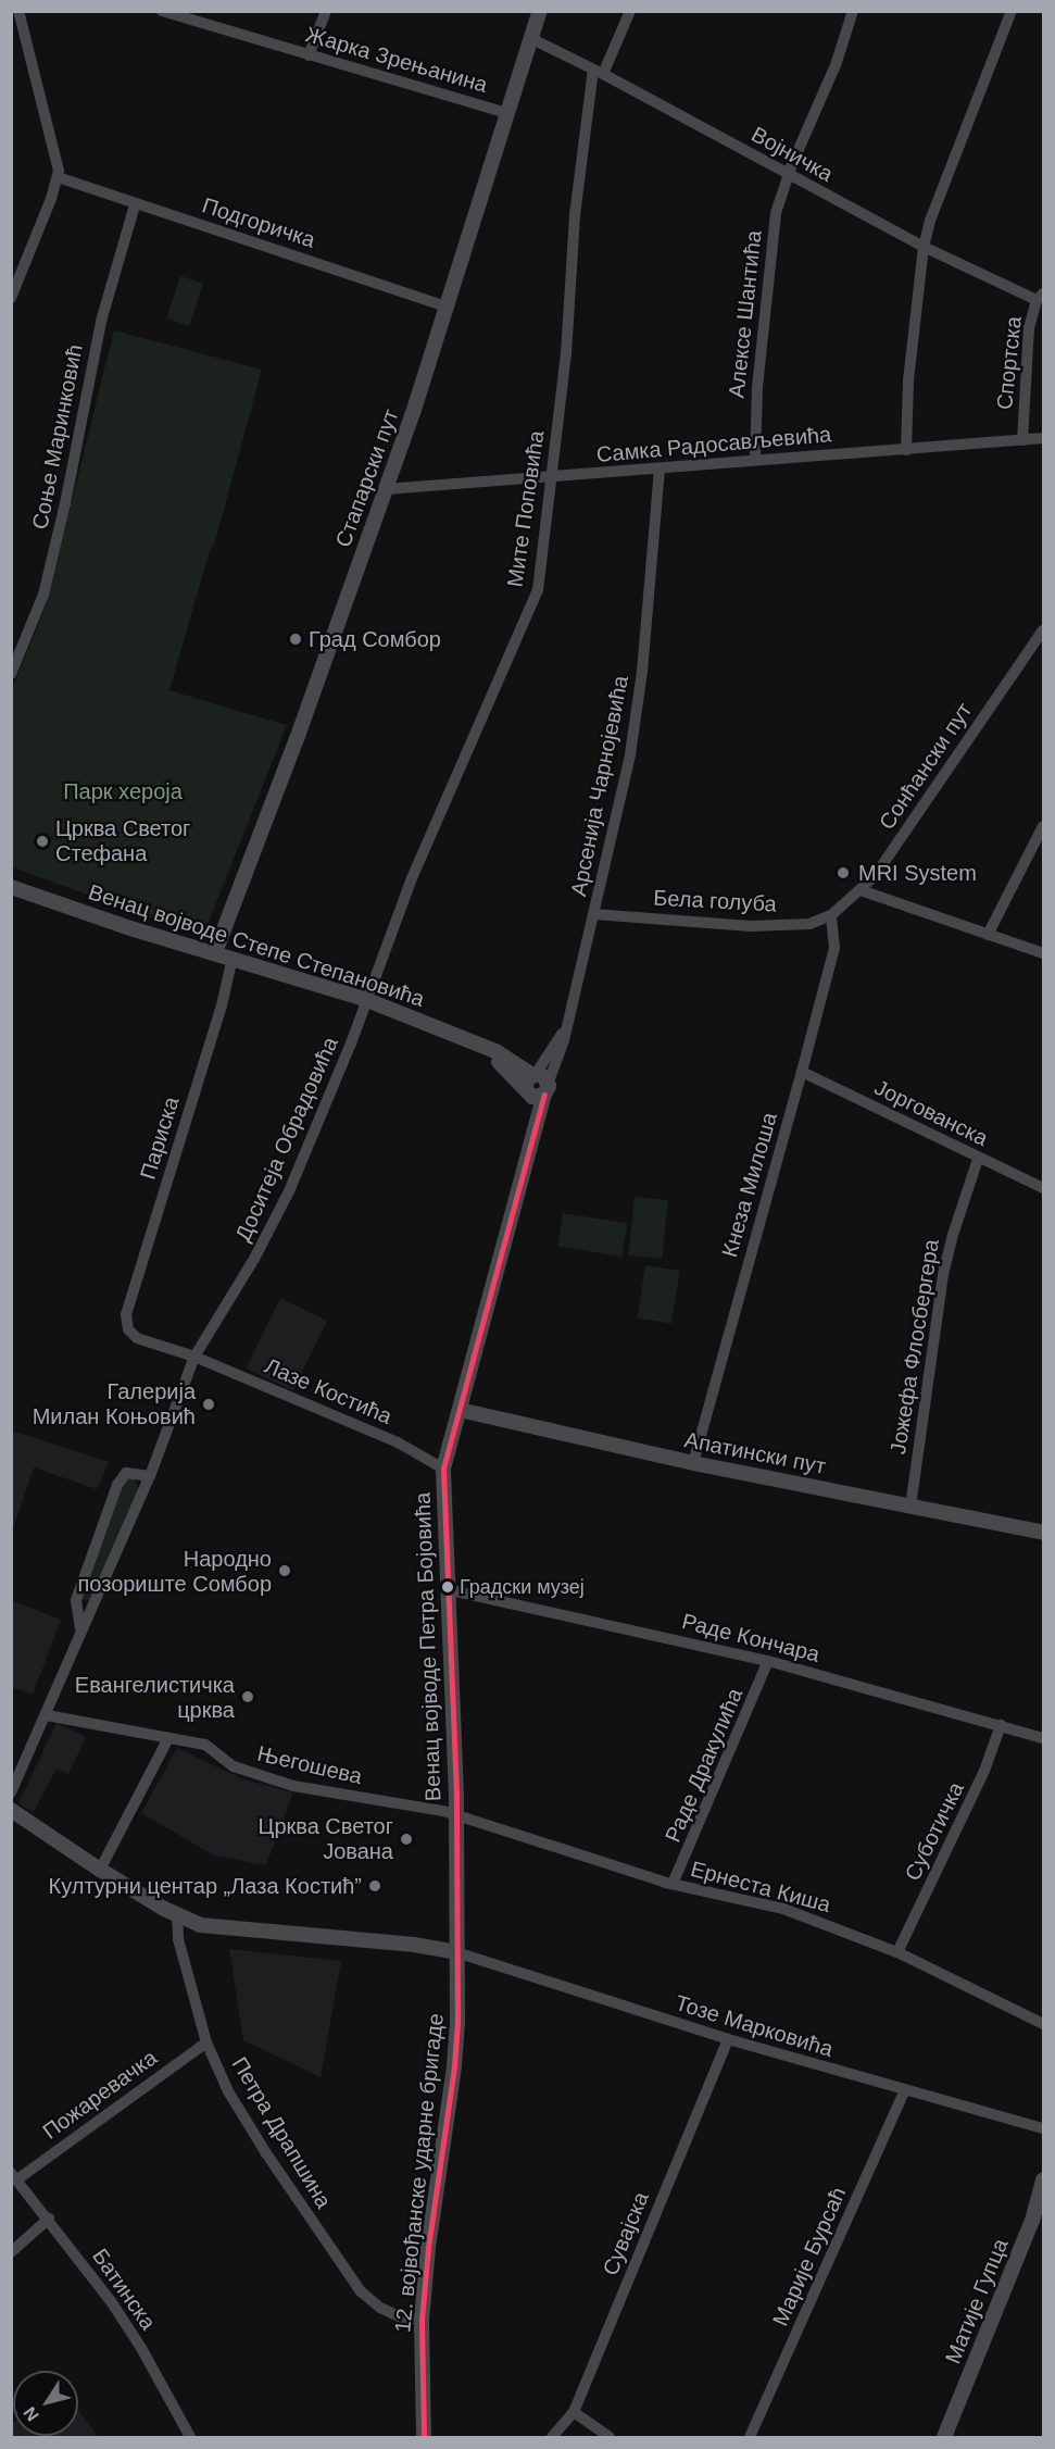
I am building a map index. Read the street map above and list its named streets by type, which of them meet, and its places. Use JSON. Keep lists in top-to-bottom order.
{
  "streets": {
    "main road": [
      "Стапарски пут",
      "Венац војводе Степе Степановића",
      "Апатински пут",
      "Венац војводе Петра Бојовића",
      "12. војвођанске ударне бригаде",
      "Матије Гупца"
    ],
    "street": [
      "Жарка Зрењанина",
      "Војничка",
      "Подгоричка",
      "Алексе Шантића",
      "Спортска",
      "Соње Маринковић",
      "Самка Радосављевића",
      "Мите Поповића",
      "Сонћански пут",
      "Арсенија Чарнојевића",
      "Бела голуба",
      "Јоргованска",
      "Париска",
      "Доситеја Обрадовића",
      "Кнеза Милоша",
      "Јожефа Флосбергера",
      "Лазе Костића",
      "Раде Кончара",
      "Његошева",
      "Раде Дракулића",
      "Суботичка",
      "Ернеста Киша",
      "Тозе Марковића",
      "Пожаревачка",
      "Петра Драпшина",
      "Сувајска",
      "Марије Бурсаћ",
      "Батинска"
    ]
  },
  "crossings": [
    ["Жарка Зрењанина", "Стапарски пут"],
    ["Војничка", "Алексе Шантића"],
    ["Војничка", "Спортска"],
    ["Војничка", "Стапарски пут"],
    ["Војничка", "Мите Поповића"],
    ["Подгоричка", "Соње Маринковић"],
    ["Подгоричка", "Стапарски пут"],
    ["Алексе Шантића", "Самка Радосављевића"],
    ["Спортска", "Самка Радосављевића"],
    ["Самка Радосављевића", "Стапарски пут"],
    ["Самка Радосављевића", "Мите Поповића"],
    ["Самка Радосављевића", "Арсенија Чарнојевића"],
    ["Стапарски пут", "Венац војводе Степе Степановића"],
    ["Мите Поповића", "Венац војводе Степе Степановића"],
    ["Мите Поповића", "Доситеја Обрадовића"],
    ["Сонћански пут", "Бела голуба"],
    ["Сонћански пут", "Кнеза Милоша"],
    ["Арсенија Чарнојевића", "Бела голуба"],
    ["Арсенија Чарнојевића", "Венац војводе Степе Степановића"],
    ["Арсенија Чарнојевића", "Венац војводе Петра Бојовића"],
    ["Бела голуба", "Кнеза Милоша"],
    ["Венац војводе Степе Степановића", "Париска"],
    ["Венац војводе Степе Степановића", "Доситеја Обрадовића"],
    ["Венац војводе Степе Степановића", "Венац војводе Петра Бојовића"],
    ["Јоргованска", "Кнеза Милоша"],
    ["Јоргованска", "Јожефа Флосбергера"],
    ["Париска", "Лазе Костића"],
    ["Доситеја Обрадовића", "Лазе Костића"],
    ["Доситеја Обрадовића", "Његошева"],
    ["Кнеза Милоша", "Апатински пут"],
    ["Јожефа Флосбергера", "Апатински пут"],
    ["Лазе Костића", "Венац војводе Петра Бојовића"],
    ["Апатински пут", "Венац војводе Петра Бојовића"],
    ["Раде Кончара", "Венац војводе Петра Бојовића"],
    ["Раде Кончара", "Раде Дракулића"],
    ["Раде Кончара", "Суботичка"],
    ["Венац војводе Петра Бојовића", "Његошева"],
    ["Венац војводе Петра Бојовића", "Ернеста Киша"],
    ["Венац војводе Петра Бојовића", "Тозе Марковића"],
    ["Венац војводе Петра Бојовића", "12. војвођанске ударне бригаде"],
    ["Његошева", "Ернеста Киша"],
    ["Раде Дракулића", "Ернеста Киша"],
    ["Суботичка", "Ернеста Киша"],
    ["Тозе Марковића", "12. војвођанске ударне бригаде"],
    ["Тозе Марковића", "Сувајска"],
    ["Тозе Марковића", "Марије Бурсаћ"],
    ["Пожаревачка", "Петра Драпшина"],
    ["Пожаревачка", "Батинска"],
    ["Петра Драпшина", "12. војвођанске ударне бригаде"]
  ],
  "parks": ["Парк хероја"],
  "places": [
    "Град Сомбор",
    "Црква Светог Стефана",
    "MRI System",
    "Галерија Милан Коњовић",
    "Народно позориште Сомбор",
    "Градски музеј",
    "Евангелистичка црква",
    "Црква Светог Јована",
    "Културни центар „Лаза Костић”"
  ],
  "north": "bottom left"
}
